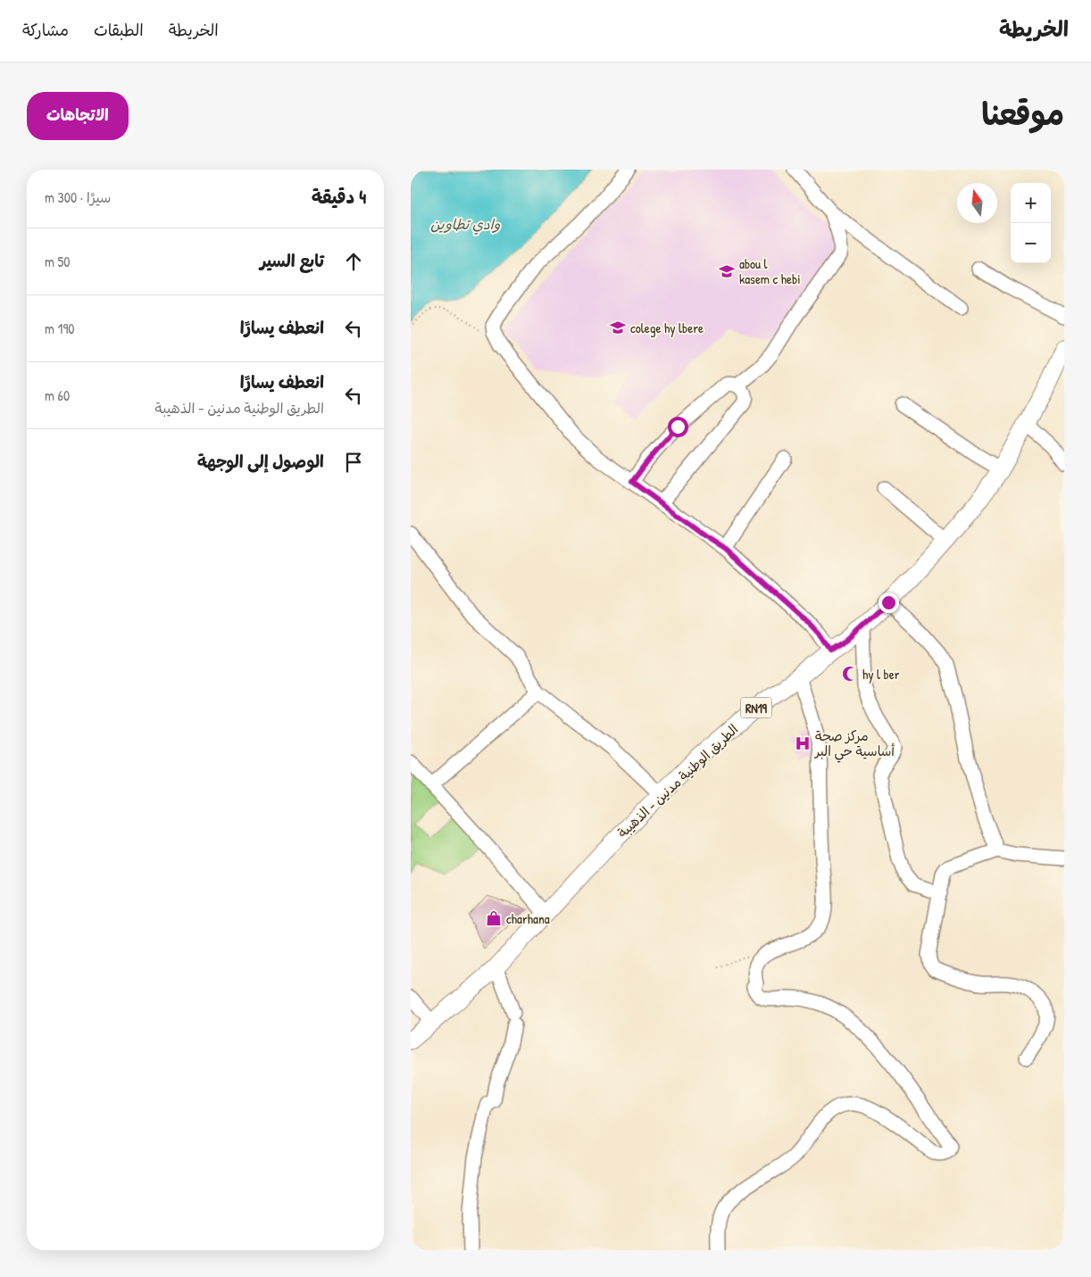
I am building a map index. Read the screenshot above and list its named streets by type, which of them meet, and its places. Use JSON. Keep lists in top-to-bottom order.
{
  "streets": {
    "main road": ["RN19", "الطريق الوطنية مدنين - الذهيبة"]
  },
  "water": ["وادي تطاوين"],
  "places": {
    "school or university": ["abou l kasem c hebi", "colege hy lbere"],
    "mosque": ["hy l ber"],
    "hospital": ["مركز صحة أساسية حي البر"],
    "shop": ["charhana"]
  },
  "north": "top",
  "page": {
    "header": "الخريطة",
    "nav": ["الخريطة", "الطبقات", "مشاركة"],
    "title": "موقعنا",
    "buttons": "الاتجاهات",
    "heading": ["4 دقيقة", "سيرًا · 300 m"],
    "map_buttons": ["+", "−"],
    "list": [
      ["تابع السير", "50 m"],
      ["انعطف يسارًا", "190 m"],
      ["انعطف يسارًا", "الطريق الوطنية مدنين - الذهيبة", "60 m"],
      "الوصول إلى الوجهة"
    ]
  }
}
